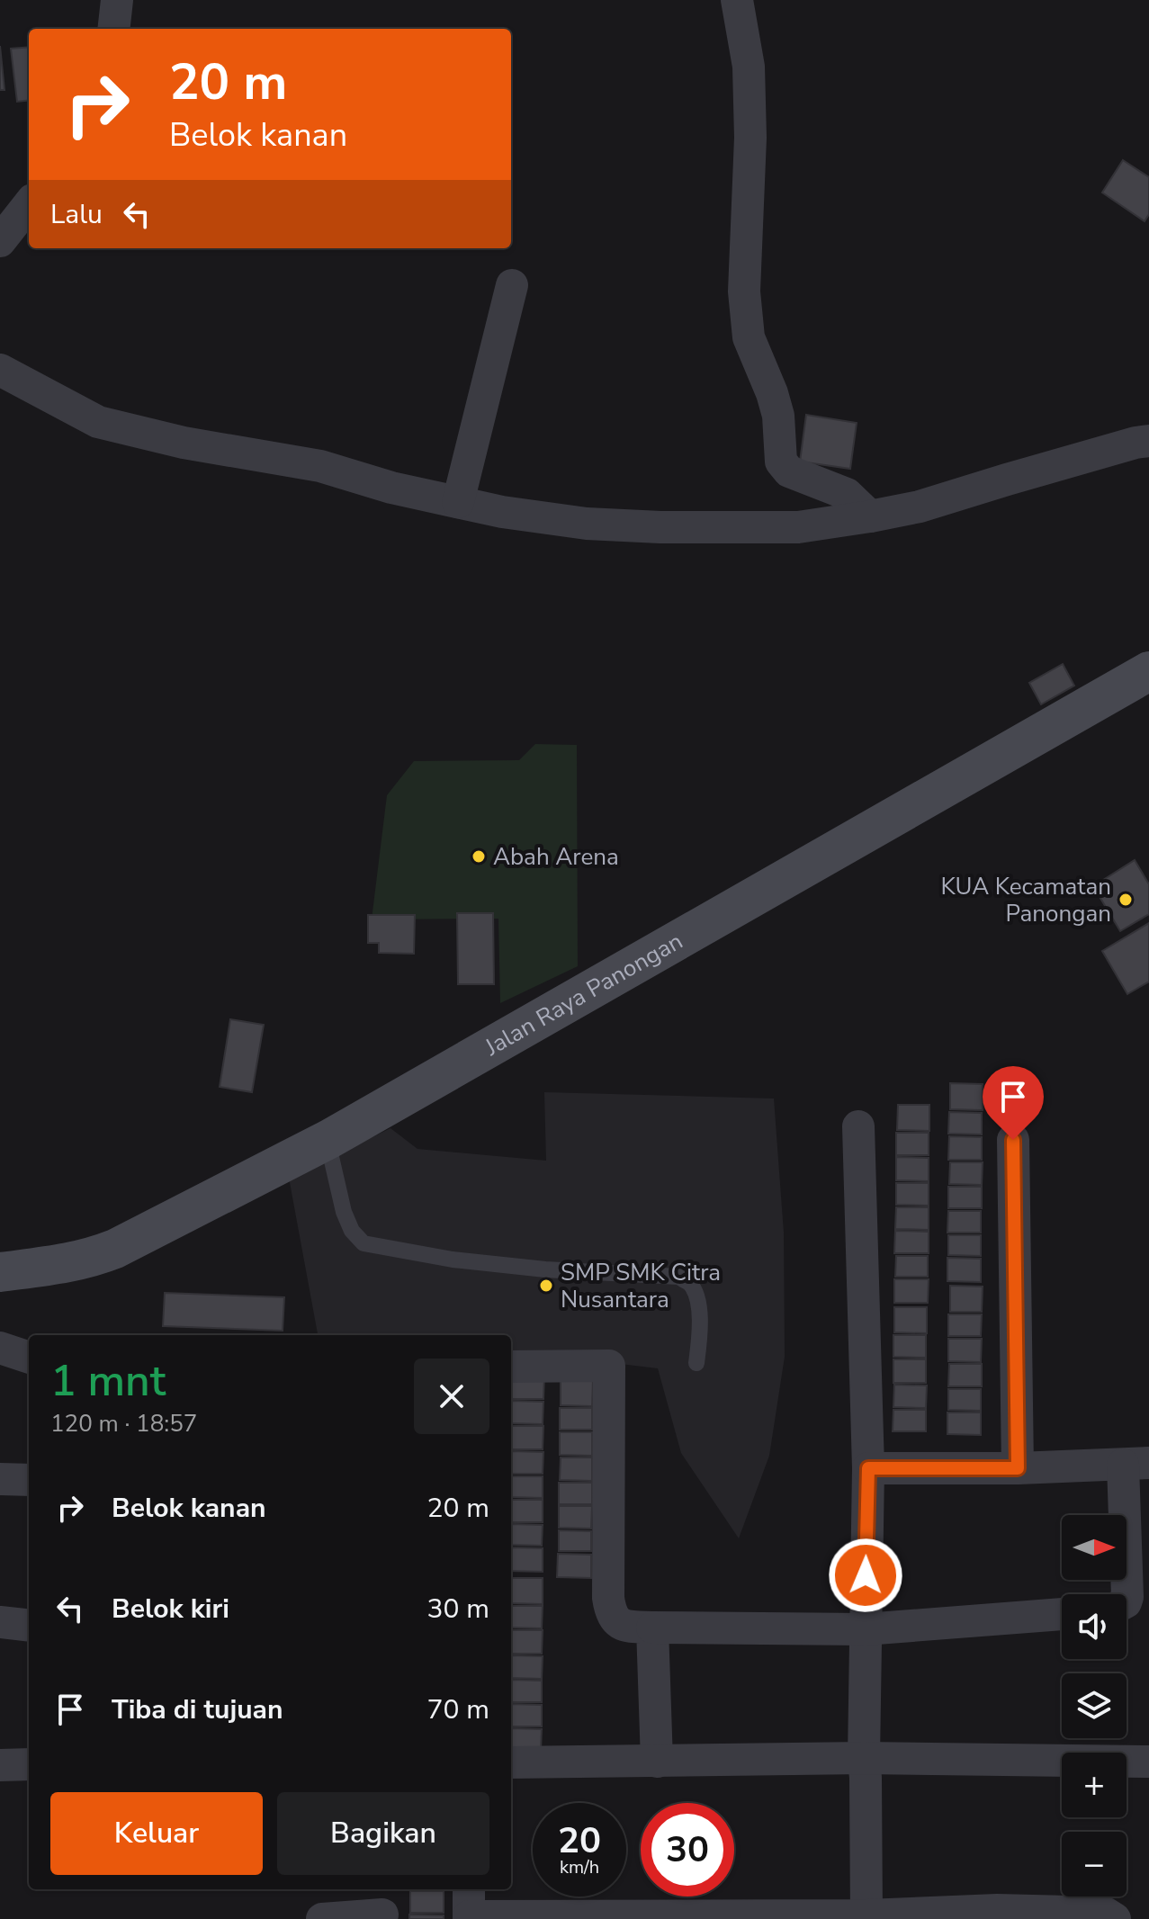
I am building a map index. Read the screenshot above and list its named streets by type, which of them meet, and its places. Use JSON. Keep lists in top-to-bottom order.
{
  "streets": {
    "main road": ["Jalan Raya Panongan"]
  },
  "places": ["Abah Arena", "KUA Kecamatan Panongan", "SMP SMK Citra Nusantara"],
  "north": "right",
  "page": {
    "turn": ["20 m", "Belok kanan"],
    "then": "Lalu",
    "heading": ["1 mnt", "120 m · 18:57"],
    "list": [
      {
        "name": "Belok kanan",
        "value": "20 m"
      },
      {
        "name": "Belok kiri",
        "value": "30 m"
      },
      {
        "name": "Tiba di tujuan",
        "value": "70 m"
      }
    ],
    "map_buttons": ["+", "−"],
    "buttons": ["Keluar", "Bagikan"],
    "speed": "20 km/h",
    "limit": "30"
  }
}
